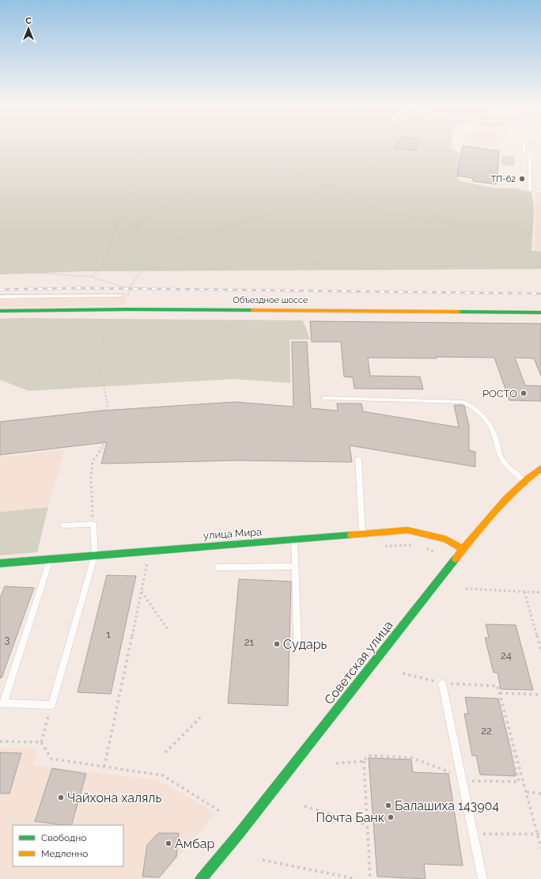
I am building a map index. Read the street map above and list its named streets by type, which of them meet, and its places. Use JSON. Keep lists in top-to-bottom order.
{
  "streets": {
    "main road": ["Объездное шоссе", "улица Мира", "Советская улица"]
  },
  "crossings": [
    ["улица Мира", "Советская улица"]
  ],
  "places": [
    "ТП-62",
    "РОСТО",
    "Сударь",
    "Чайхона халяль",
    "Балашиха 143904",
    "Почта Банк",
    "Амбар"
  ],
  "house_numbers": [
    "1",
    "3",
    "21",
    "24",
    "22"
  ],
  "legend": ["Свободно", "Медленно"],
  "north": "top"
}
